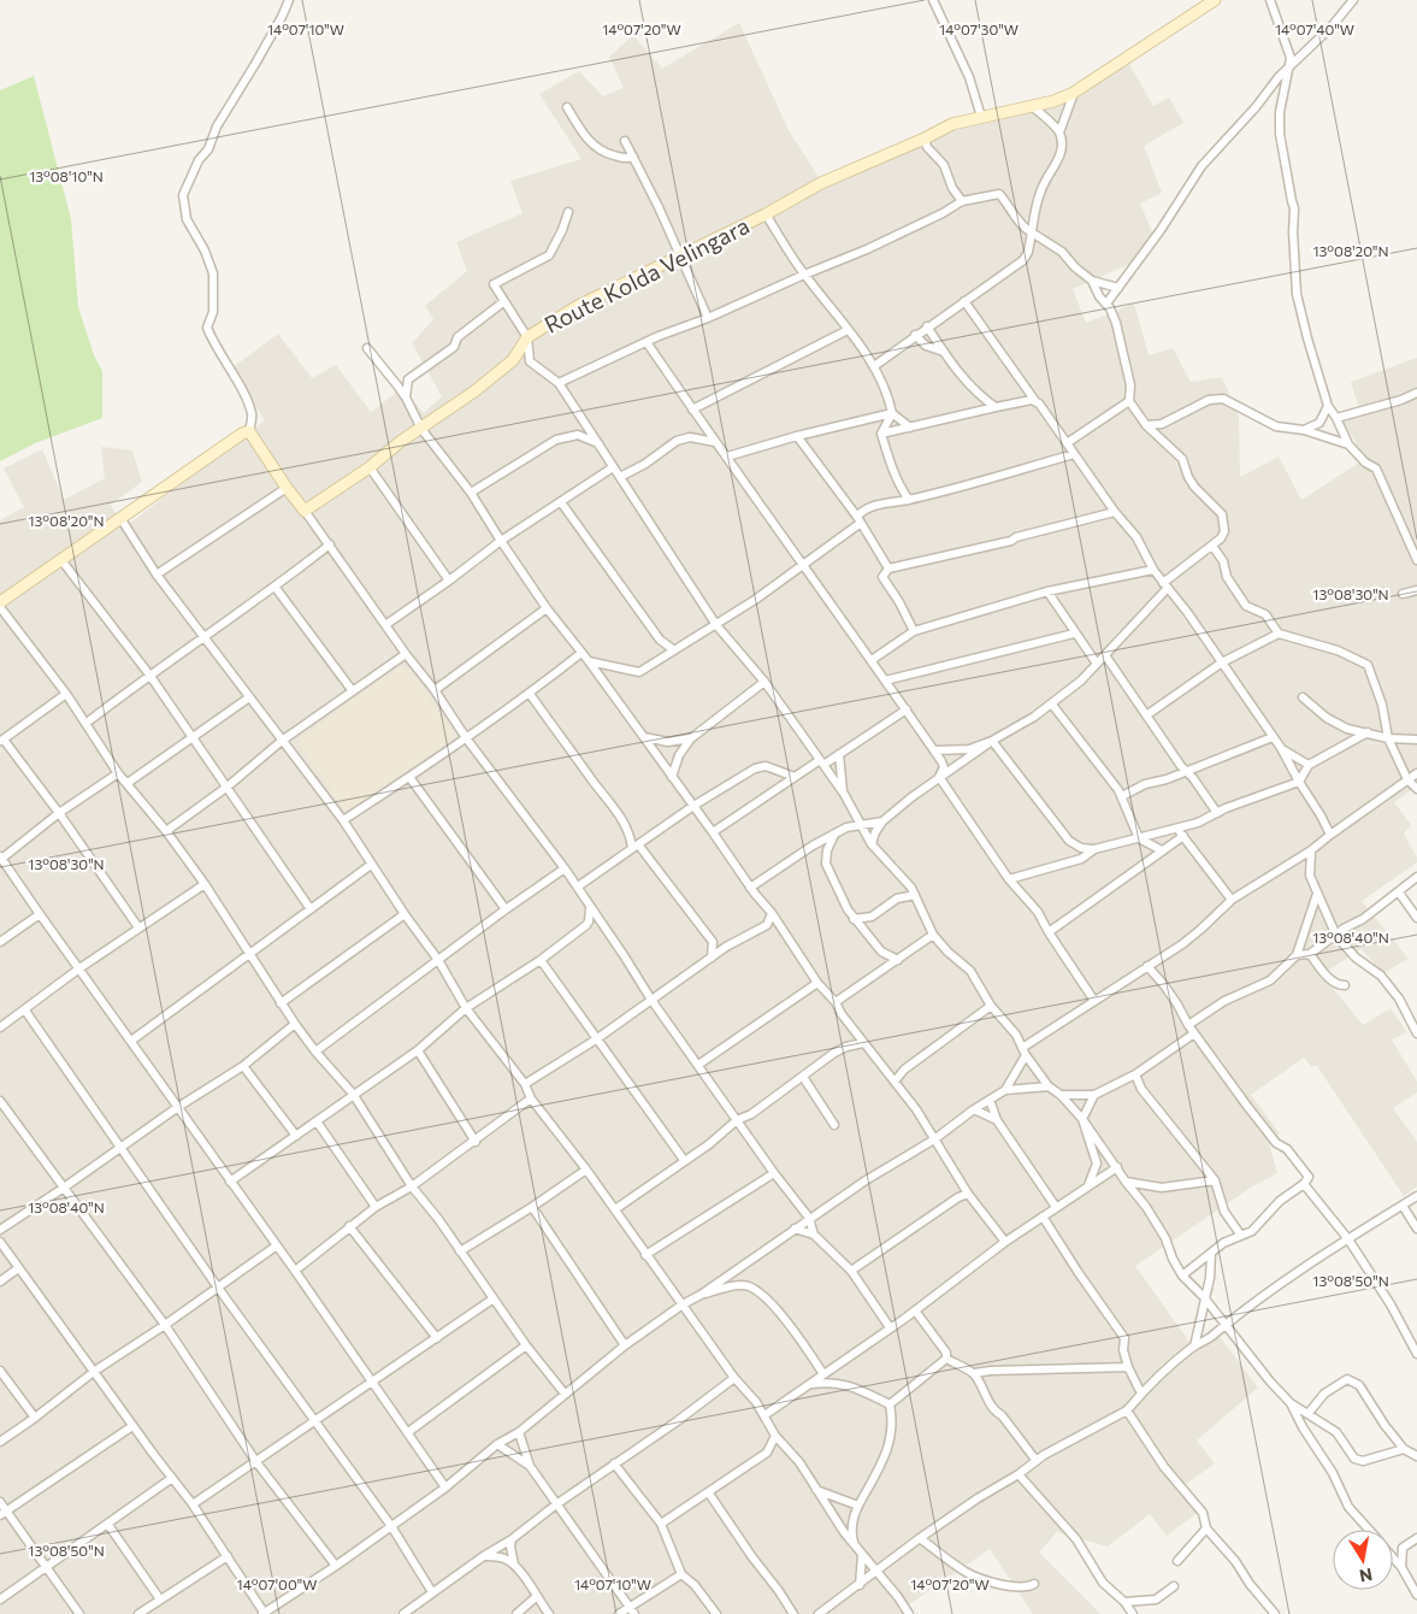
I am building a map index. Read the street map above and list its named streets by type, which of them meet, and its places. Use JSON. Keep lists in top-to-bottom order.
{
  "streets": {
    "main road": ["Route Kolda Velingara"]
  },
  "north": "bottom",
  "coordinates": [
    "14°07'10\"W",
    "14°07'20\"W",
    "14°07'30\"W",
    "14°07'40\"W",
    "13°08'10\"N",
    "13°08'20\"N",
    "13°08'30\"N",
    "13°08'40\"N",
    "13°08'50\"N",
    "14°07'00\"W"
  ]
}
